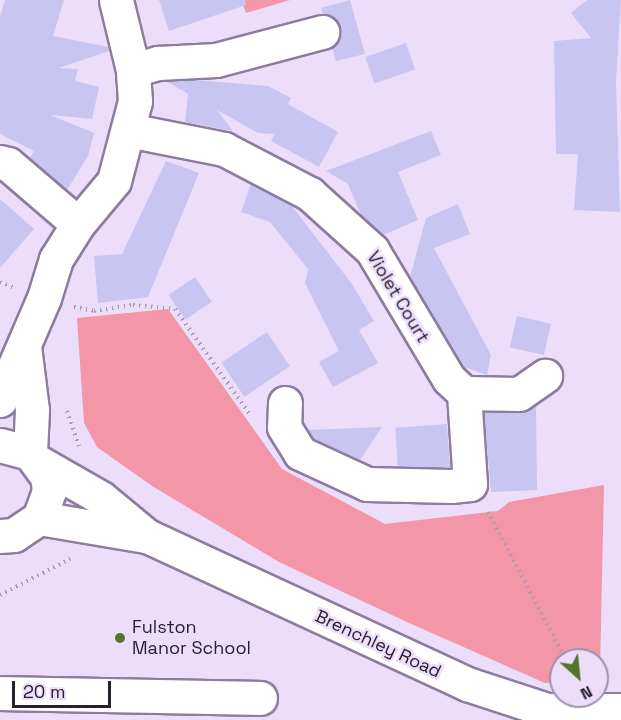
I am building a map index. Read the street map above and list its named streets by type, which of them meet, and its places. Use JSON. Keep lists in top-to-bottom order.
{
  "streets": {
    "street": ["Violet Court", "Brenchley Road"]
  },
  "places": ["Fulston Manor School"],
  "scale_bar": "20 m",
  "north": "bottom right"
}
